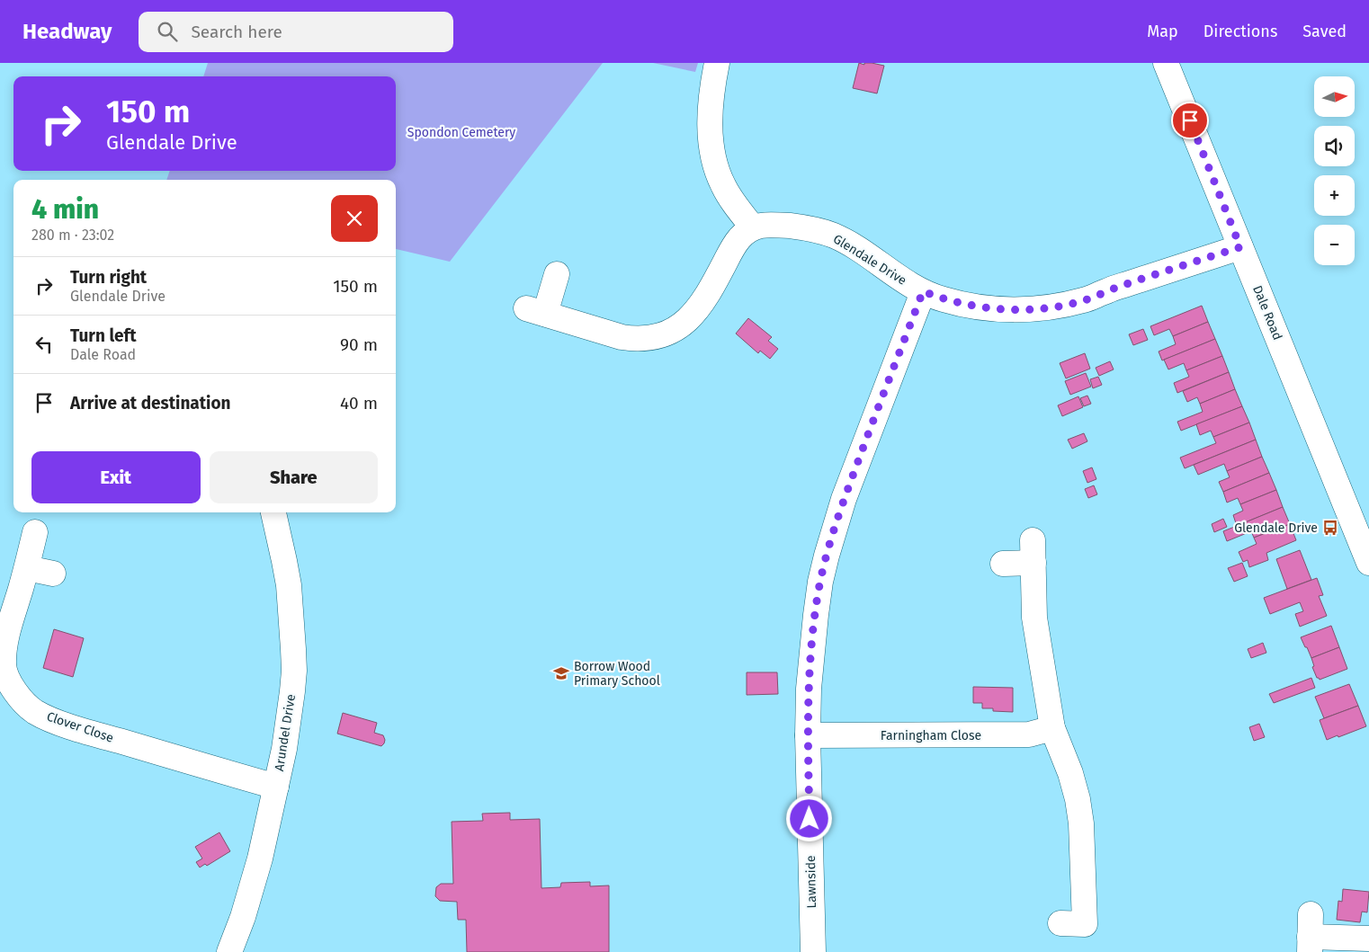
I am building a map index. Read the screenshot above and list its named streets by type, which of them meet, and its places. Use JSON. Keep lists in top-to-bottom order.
{
  "streets": {
    "street": [
      "Glendale Drive",
      "Dale Road",
      "Clover Close",
      "Arundel Drive",
      "Farningham Close",
      "Lawnside"
    ]
  },
  "crossings": [
    ["Glendale Drive", "Dale Road"],
    ["Glendale Drive", "Lawnside"],
    ["Clover Close", "Arundel Drive"],
    ["Farningham Close", "Lawnside"]
  ],
  "parks": ["Spondon Cemetery"],
  "places": {
    "bus stop": ["Glendale Drive"],
    "school or university": ["Borrow Wood Primary School"]
  },
  "north": "right",
  "page": {
    "header": "Headway",
    "search": "Search here",
    "nav": ["Map", "Directions", "Saved"],
    "map_buttons": ["+", "−"],
    "turn": ["150 m", "Glendale Drive"],
    "heading": ["4 min", "280 m · 23:02"],
    "list": [
      {
        "name": "Turn right",
        "note": "Glendale Drive",
        "value": "150 m"
      },
      {
        "name": "Turn left",
        "note": "Dale Road",
        "value": "90 m"
      },
      {
        "name": "Arrive at destination",
        "value": "40 m"
      }
    ],
    "buttons": ["Exit", "Share"]
  }
}
